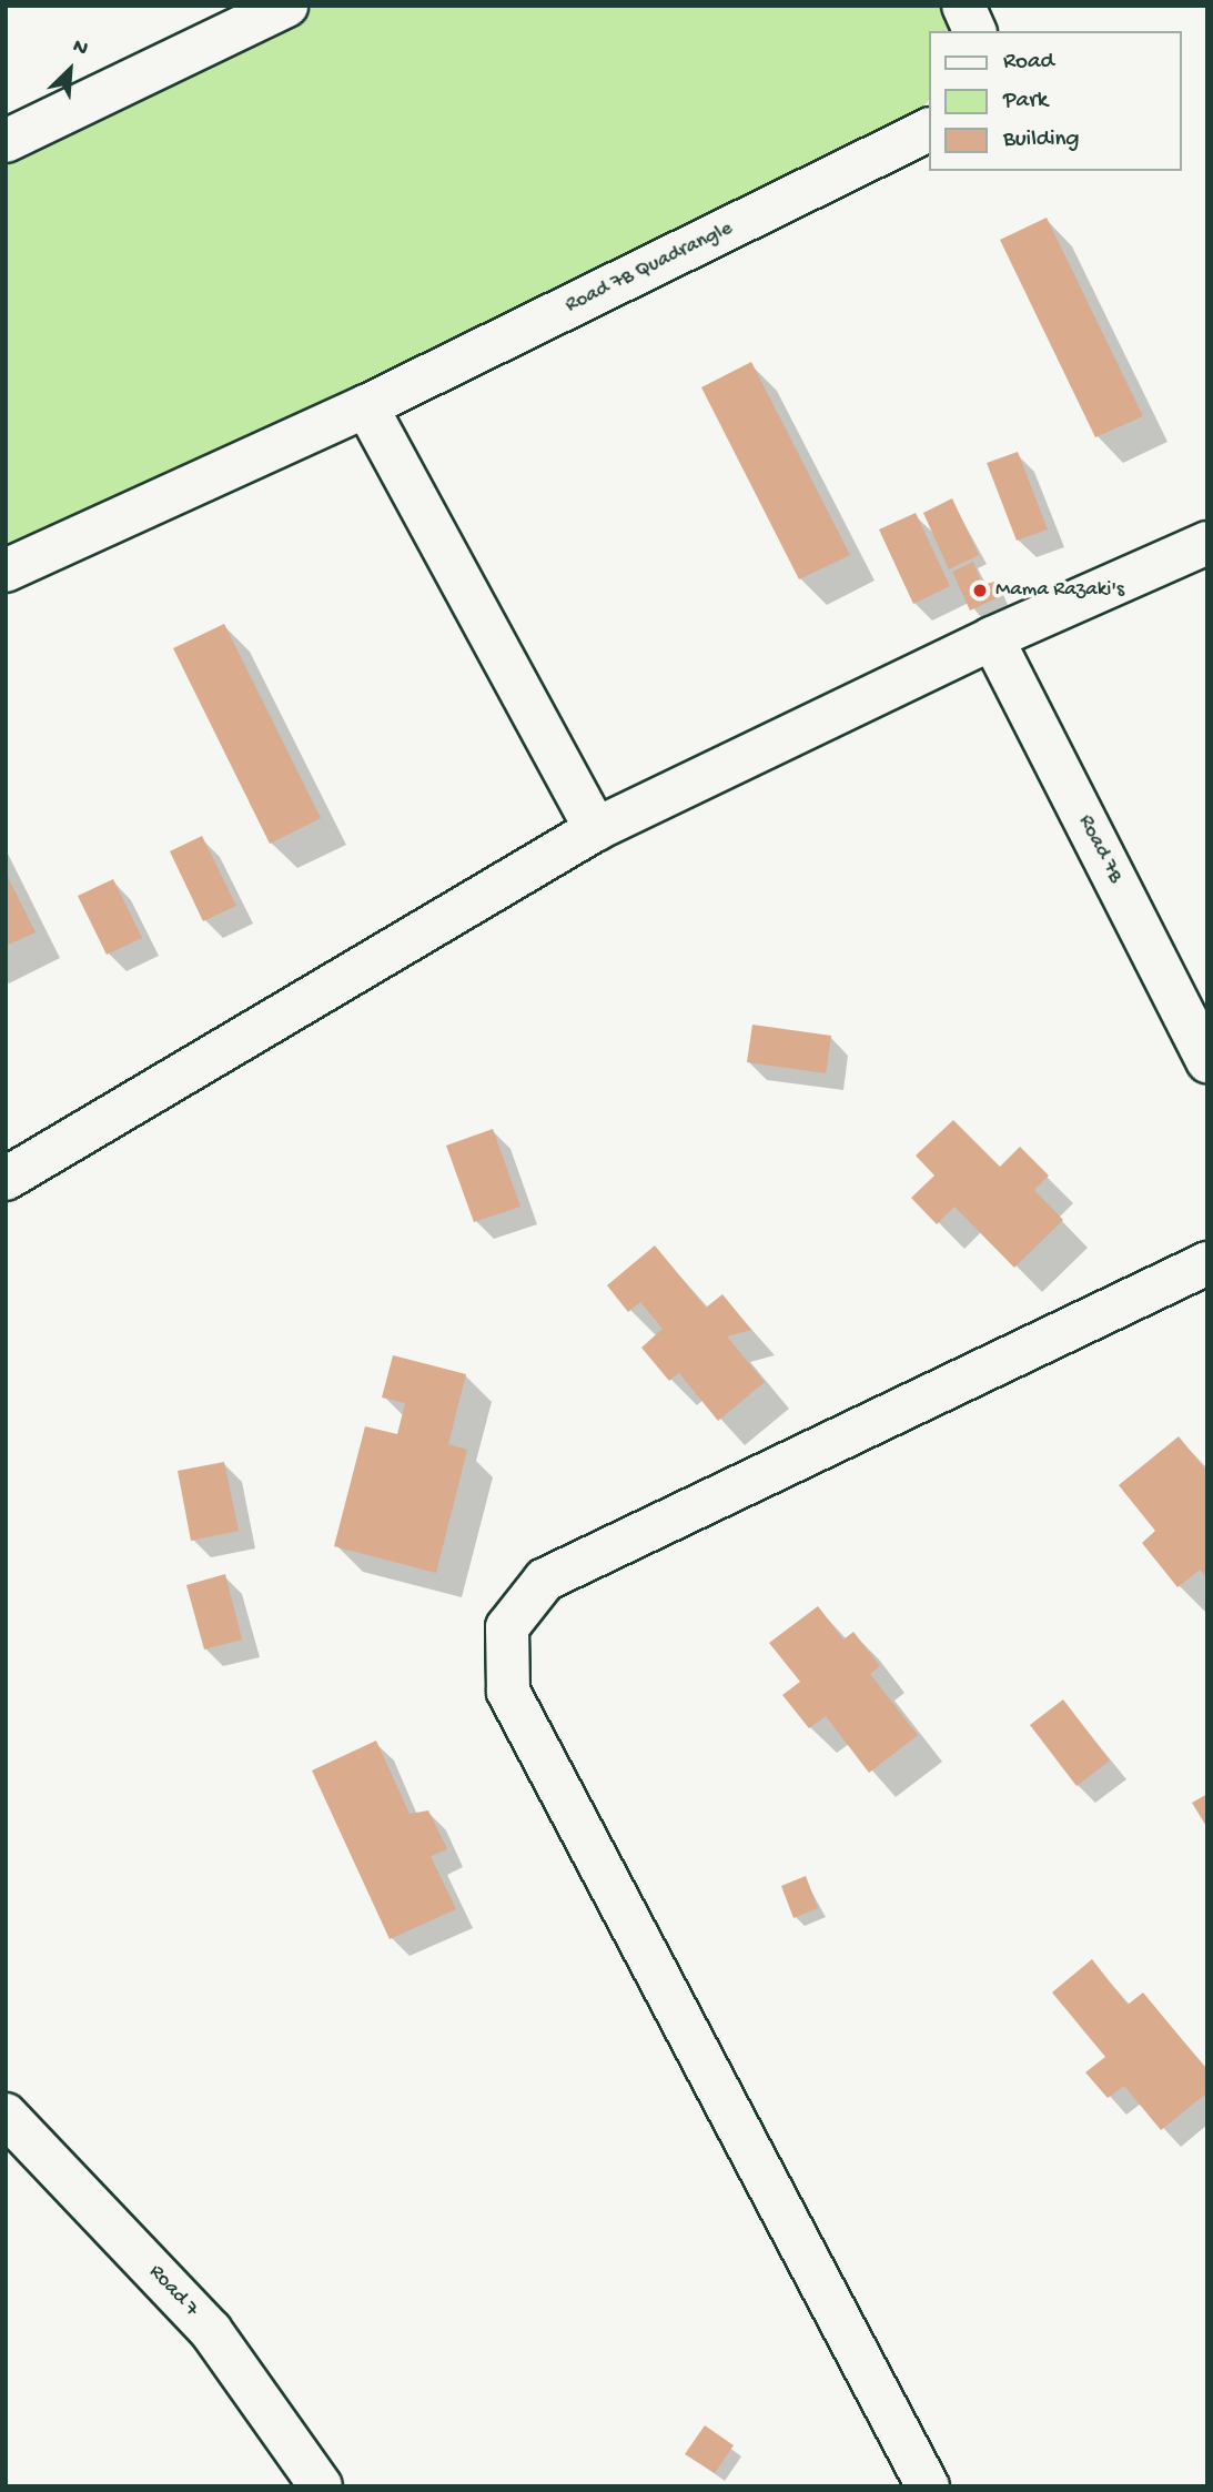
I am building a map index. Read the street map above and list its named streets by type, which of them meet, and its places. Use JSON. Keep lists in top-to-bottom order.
{
  "streets": {
    "street": ["Road 7B Quadrangle", "Road 7B", "Road 7"]
  },
  "places": ["Mama Razaki's"],
  "legend": ["Road", "Park", "Building"],
  "north": "top right"
}
